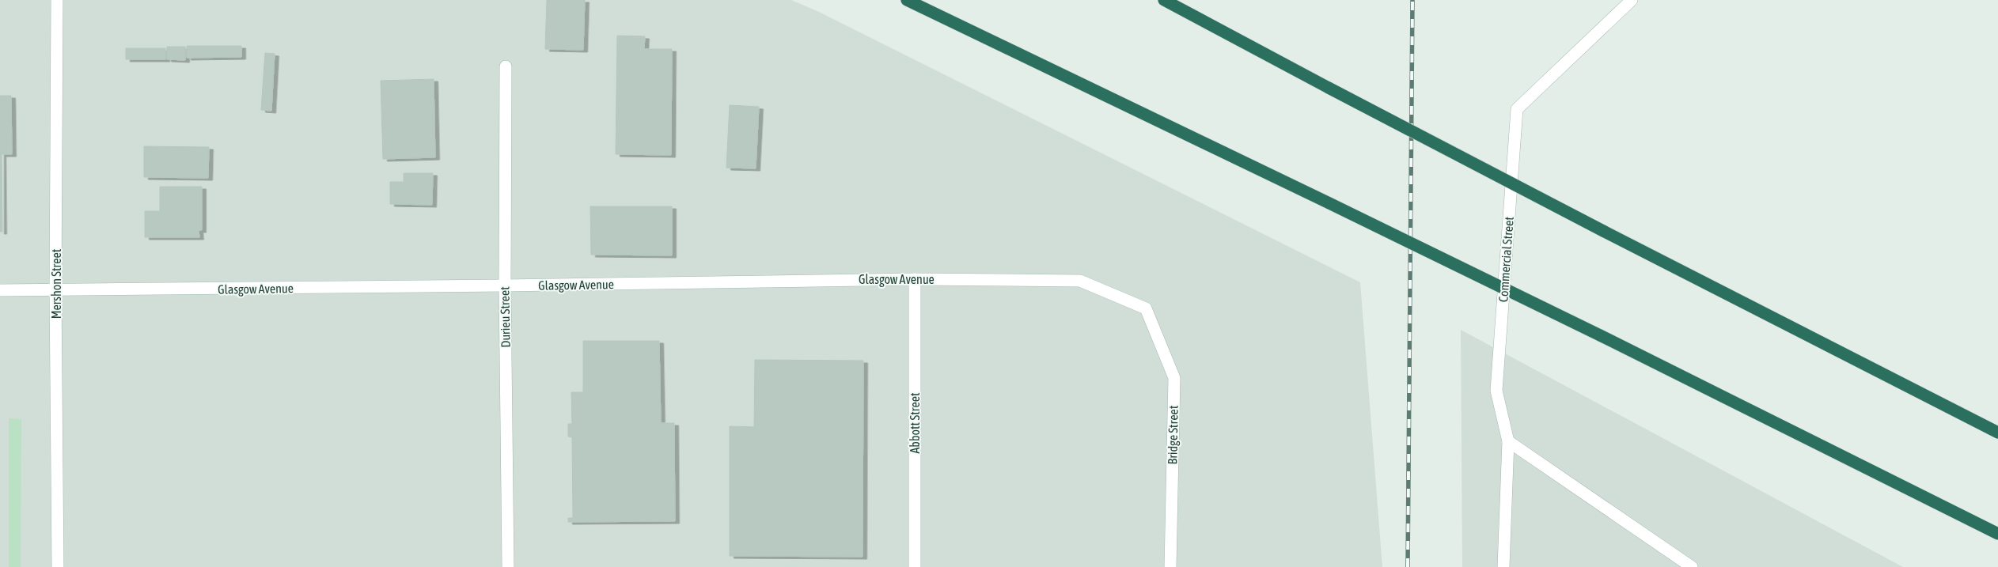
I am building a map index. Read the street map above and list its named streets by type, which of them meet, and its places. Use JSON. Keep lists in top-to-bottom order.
{
  "streets": {
    "street": [
      "Commercial Street",
      "Glasgow Avenue",
      "Mershon Street",
      "Durieu Street",
      "Abbott Street",
      "Bridge Street"
    ]
  },
  "crossings": [
    ["Glasgow Avenue", "Mershon Street"],
    ["Glasgow Avenue", "Durieu Street"],
    ["Glasgow Avenue", "Abbott Street"],
    ["Glasgow Avenue", "Bridge Street"]
  ]
}
